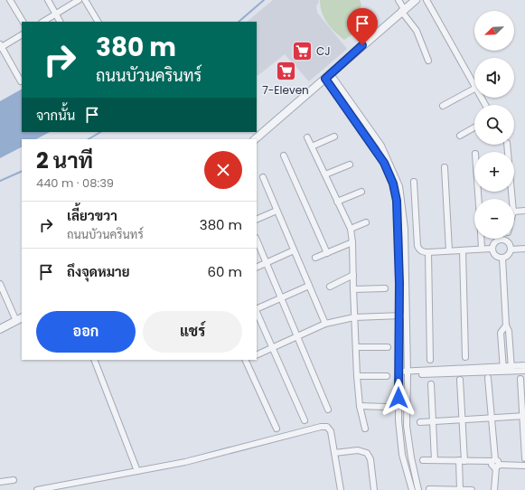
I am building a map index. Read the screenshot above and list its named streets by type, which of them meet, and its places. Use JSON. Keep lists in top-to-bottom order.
{
  "places": {
    "supermarket": ["CJ", "7-Eleven"]
  },
  "north": "bottom left",
  "page": {
    "map_buttons": ["+", "−"],
    "turn": ["380 m", "ถนนบัวนครินทร์"],
    "then": "จากนั้น",
    "heading": ["2 นาที", "440 m · 08:39"],
    "list": [
      {
        "name": "เลี้ยวขวา",
        "note": "ถนนบัวนครินทร์",
        "value": "380 m"
      },
      {
        "name": "ถึงจุดหมาย",
        "value": "60 m"
      }
    ],
    "buttons": ["ออก", "แชร์"]
  }
}
